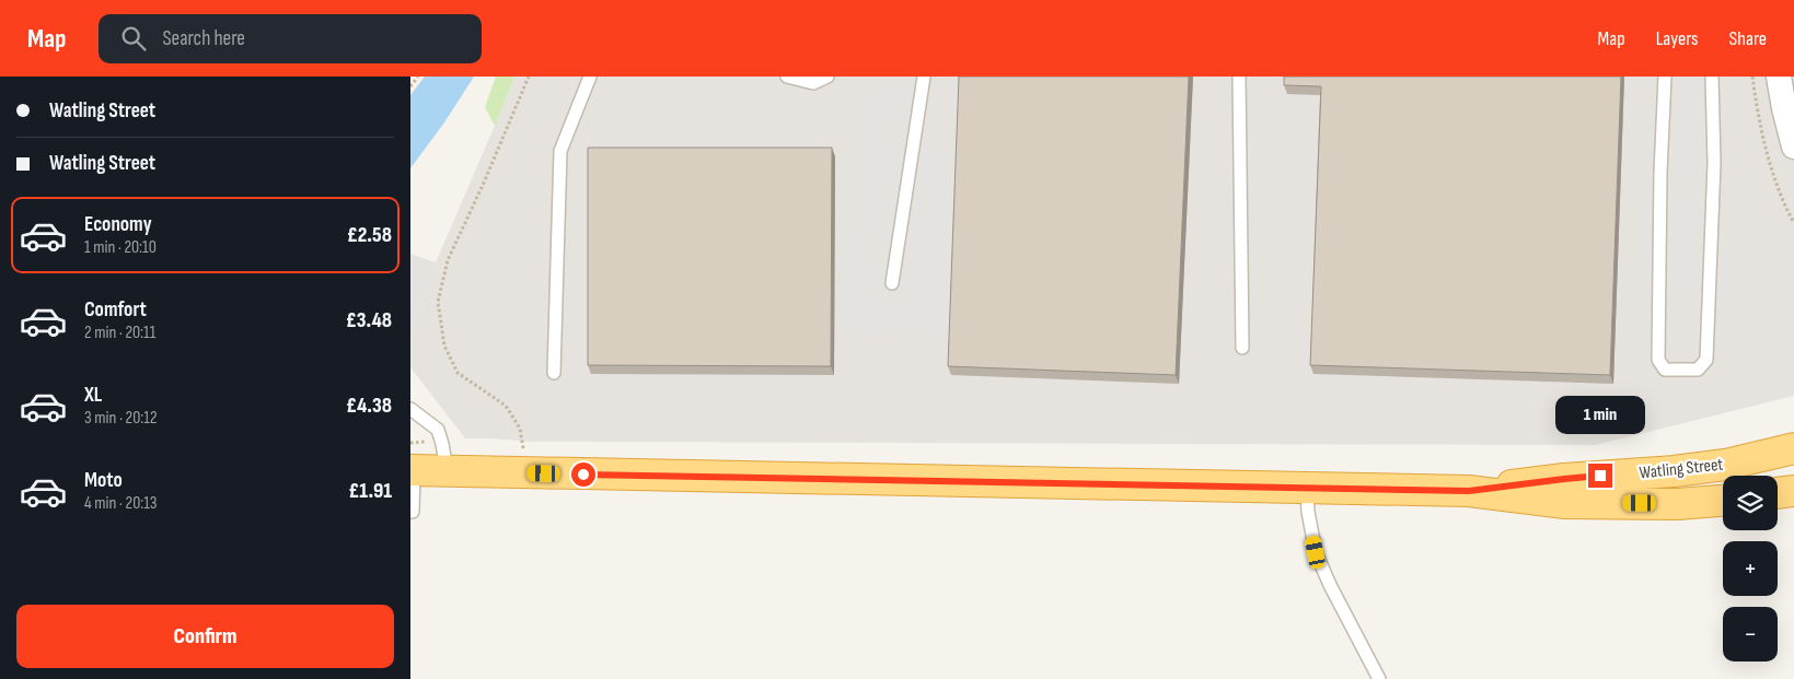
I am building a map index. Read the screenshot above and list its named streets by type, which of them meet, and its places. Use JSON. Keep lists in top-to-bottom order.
{
  "streets": {
    "highway": ["Watling Street"]
  },
  "page": {
    "header": "Map",
    "search": "Search here",
    "nav": ["Map", "Layers", "Share"],
    "banner": ["Watling Street", "Watling Street"],
    "list": [
      {
        "name": "Economy",
        "note": "1 min · 20:10",
        "value": "£2.58"
      },
      {
        "name": "Comfort",
        "note": "2 min · 20:11",
        "value": "£3.48"
      },
      {
        "name": "XL",
        "note": "3 min · 20:12",
        "value": "£4.38"
      },
      {
        "name": "Moto",
        "note": "4 min · 20:13",
        "value": "£1.91"
      }
    ],
    "bubble": "1 min",
    "map_buttons": ["+", "−"],
    "buttons": "Confirm"
  }
}
